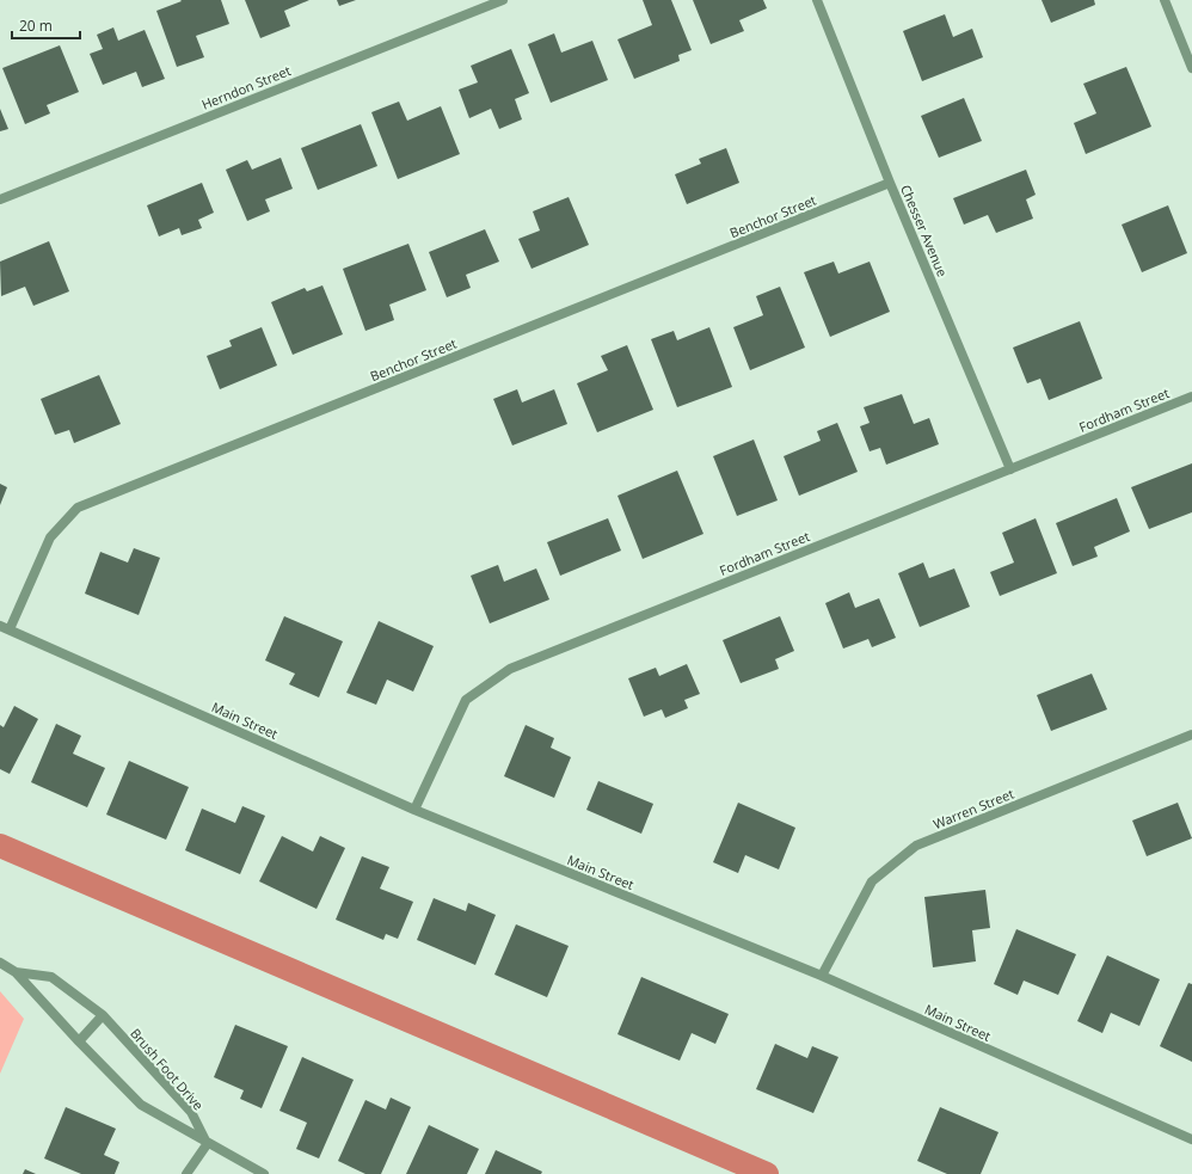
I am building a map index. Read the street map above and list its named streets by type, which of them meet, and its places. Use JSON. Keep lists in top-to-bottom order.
{
  "streets": {
    "street": [
      "Herndon Street",
      "Benchor Street",
      "Chesser Avenue",
      "Fordham Street",
      "Main Street",
      "Warren Street",
      "Brush Foot Drive"
    ]
  },
  "crossings": [
    ["Benchor Street", "Chesser Avenue"],
    ["Benchor Street", "Main Street"],
    ["Chesser Avenue", "Fordham Street"],
    ["Fordham Street", "Main Street"],
    ["Main Street", "Warren Street"]
  ],
  "scale_bar": "20 m"
}
